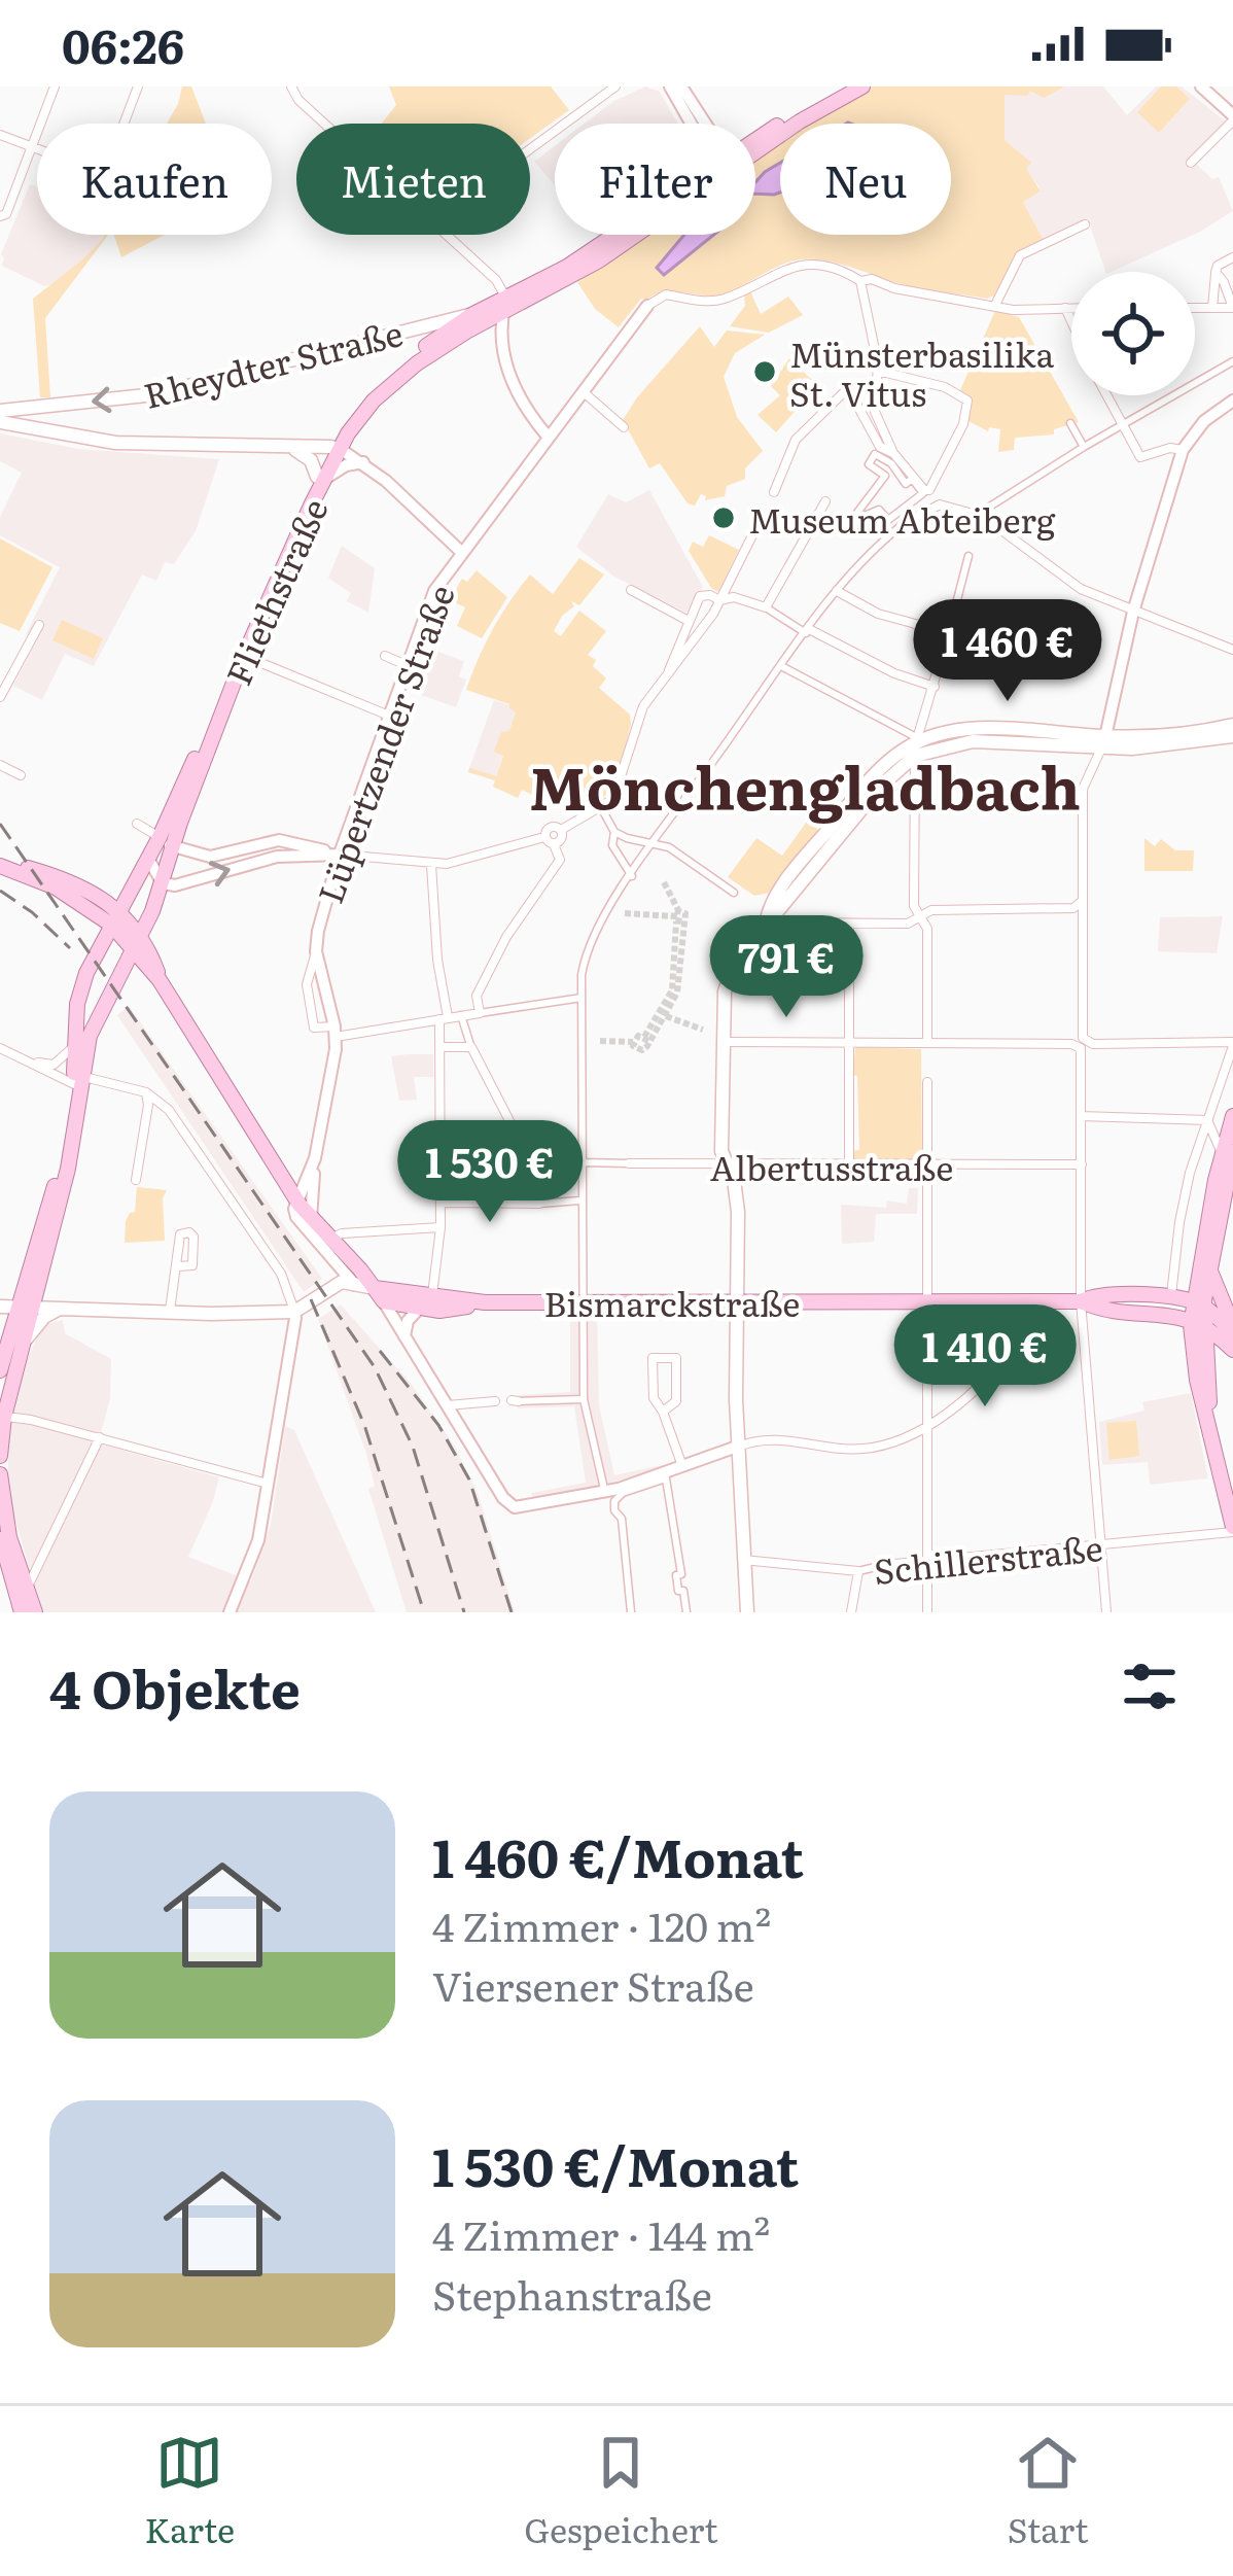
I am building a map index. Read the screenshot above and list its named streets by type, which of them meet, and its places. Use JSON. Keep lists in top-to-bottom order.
{
  "streets": {
    "main road": ["Rheydter Straße", "Fliethstraße", "Bismarckstraße"],
    "street": ["Lüpertzender Straße", "Albertusstraße", "Schillerstraße"]
  },
  "crossings": [
    ["Rheydter Straße", "Fliethstraße"]
  ],
  "districts": ["Mönchengladbach"],
  "places": ["Münsterbasilika St. Vitus", "Museum Abteiberg"],
  "page": {
    "status": "06:26",
    "chip": [
      "Kaufen",
      "Mieten",
      "Filter",
      "Neu"
    ],
    "price": [
      "1 460 €",
      "791 €",
      "1 530 €",
      "1 410 €"
    ],
    "heading": "4 Objekte",
    "list": [
      {
        "name": "1 460 €/Monat",
        "note": "4 Zimmer · 120 m² · Viersener Straße"
      },
      {
        "name": "1 530 €/Monat",
        "note": "4 Zimmer · 144 m² · Stephanstraße"
      }
    ],
    "tabs": ["Karte", "Gespeichert", "Start"]
  }
}
